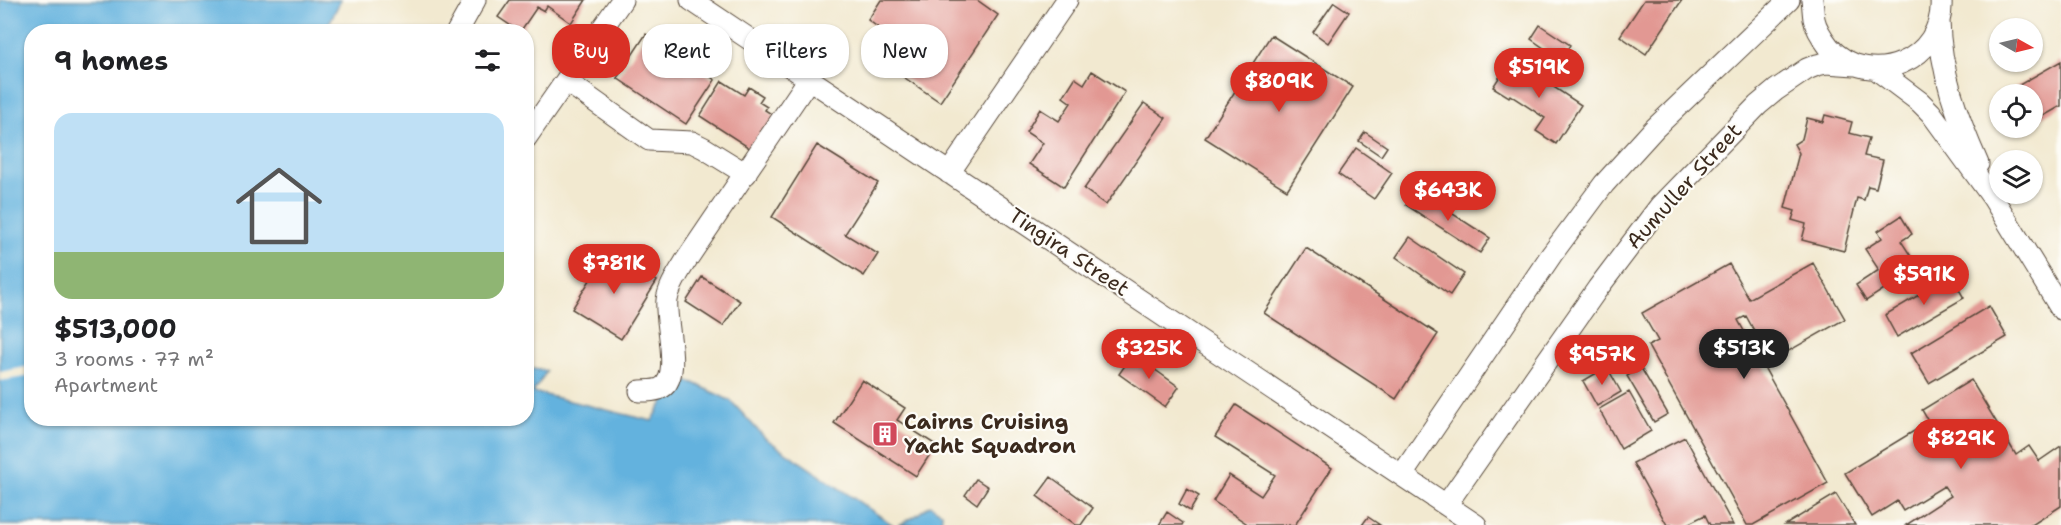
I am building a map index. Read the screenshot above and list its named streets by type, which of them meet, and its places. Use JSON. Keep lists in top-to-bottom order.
{
  "streets": {
    "street": ["Aumuller Street", "Tingira Street"]
  },
  "crossings": [
    ["Aumuller Street", "Tingira Street"]
  ],
  "places": {
    "building": ["Cairns Cruising Yacht Squadron"]
  },
  "north": "right",
  "page": {
    "chip": [
      "Buy",
      "Rent",
      "Filters",
      "New"
    ],
    "heading": "9 homes",
    "price": [
      "$519K",
      "$809K",
      "$643K",
      "$781K",
      "$591K",
      "$325K",
      "$513K",
      "$957K",
      "$829K"
    ],
    "list": [
      {
        "name": "$513,000",
        "note": "3 rooms · 77 m² · Apartment"
      }
    ]
  }
}
